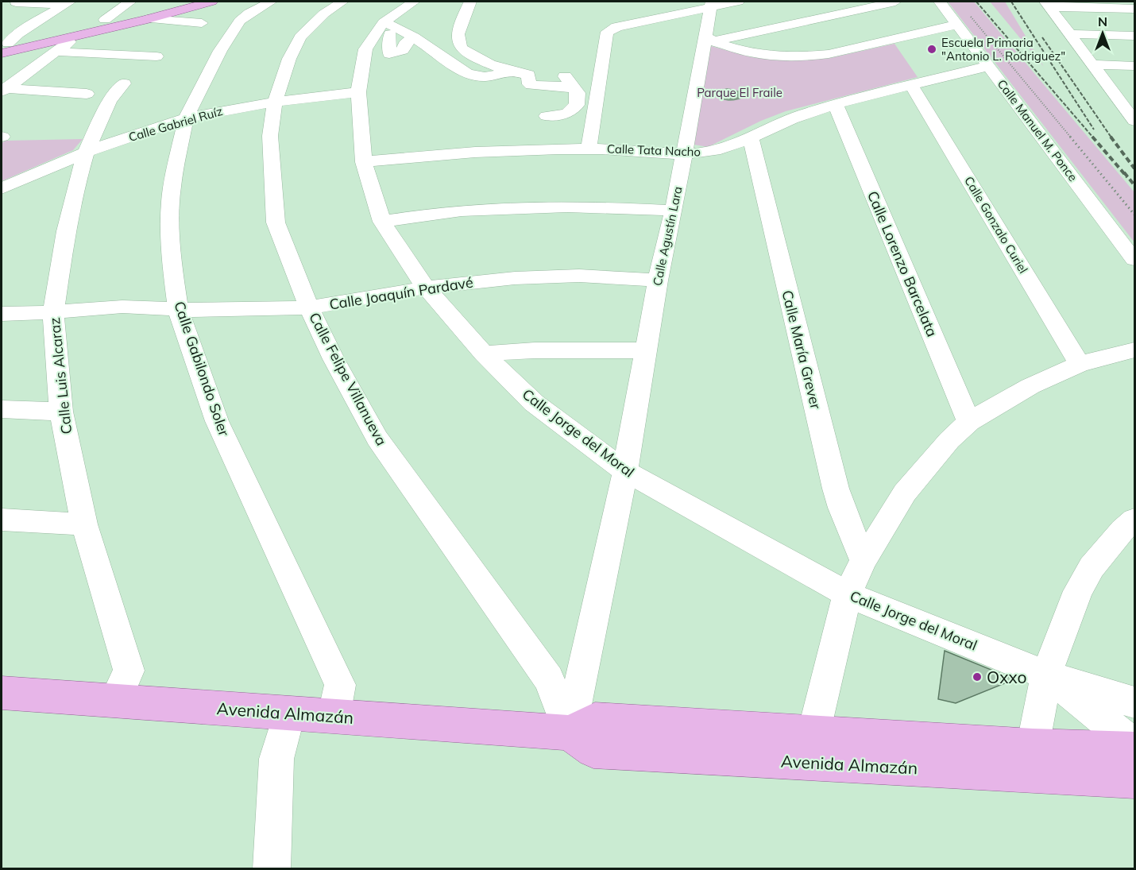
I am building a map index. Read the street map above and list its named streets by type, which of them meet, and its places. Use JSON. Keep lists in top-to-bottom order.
{
  "streets": {
    "main road": ["Avenida Almazán"],
    "street": [
      "Calle Gabriel Ruíz",
      "Calle Manuel M. Ponce",
      "Calle Tata Nacho",
      "Calle Gonzalo Curiel",
      "Calle Agustín Lara",
      "Calle Lorenzo Barcelata",
      "Calle Joaquín Pardavé",
      "Calle María Grever",
      "Calle Gabilondo Soler",
      "Calle Luis Alcaraz",
      "Calle Felipe Villanueva",
      "Calle Jorge del Moral"
    ]
  },
  "crossings": [
    ["Calle Gabriel Ruíz", "Calle Gabilondo Soler"],
    ["Calle Gabriel Ruíz", "Calle Luis Alcaraz"],
    ["Calle Gabriel Ruíz", "Calle Felipe Villanueva"],
    ["Calle Gabriel Ruíz", "Calle Jorge del Moral"],
    ["Calle Manuel M. Ponce", "Calle Tata Nacho"],
    ["Calle Tata Nacho", "Calle Gonzalo Curiel"],
    ["Calle Tata Nacho", "Calle Agustín Lara"],
    ["Calle Tata Nacho", "Calle Lorenzo Barcelata"],
    ["Calle Tata Nacho", "Calle María Grever"],
    ["Calle Tata Nacho", "Calle Jorge del Moral"],
    ["Calle Agustín Lara", "Calle Joaquín Pardavé"],
    ["Calle Agustín Lara", "Calle Felipe Villanueva"],
    ["Calle Agustín Lara", "Calle Jorge del Moral"],
    ["Calle Agustín Lara", "Avenida Almazán"],
    ["Calle Joaquín Pardavé", "Calle Gabilondo Soler"],
    ["Calle Joaquín Pardavé", "Calle Luis Alcaraz"],
    ["Calle Joaquín Pardavé", "Calle Felipe Villanueva"],
    ["Calle Joaquín Pardavé", "Calle Jorge del Moral"],
    ["Calle Gabilondo Soler", "Avenida Almazán"],
    ["Calle Luis Alcaraz", "Avenida Almazán"],
    ["Calle Felipe Villanueva", "Avenida Almazán"]
  ],
  "parks": ["Parque El Fraile"],
  "places": ["Escuela Primaria \"Antonio L. Rodriguez\"", "Oxxo"],
  "north": "top"
}
